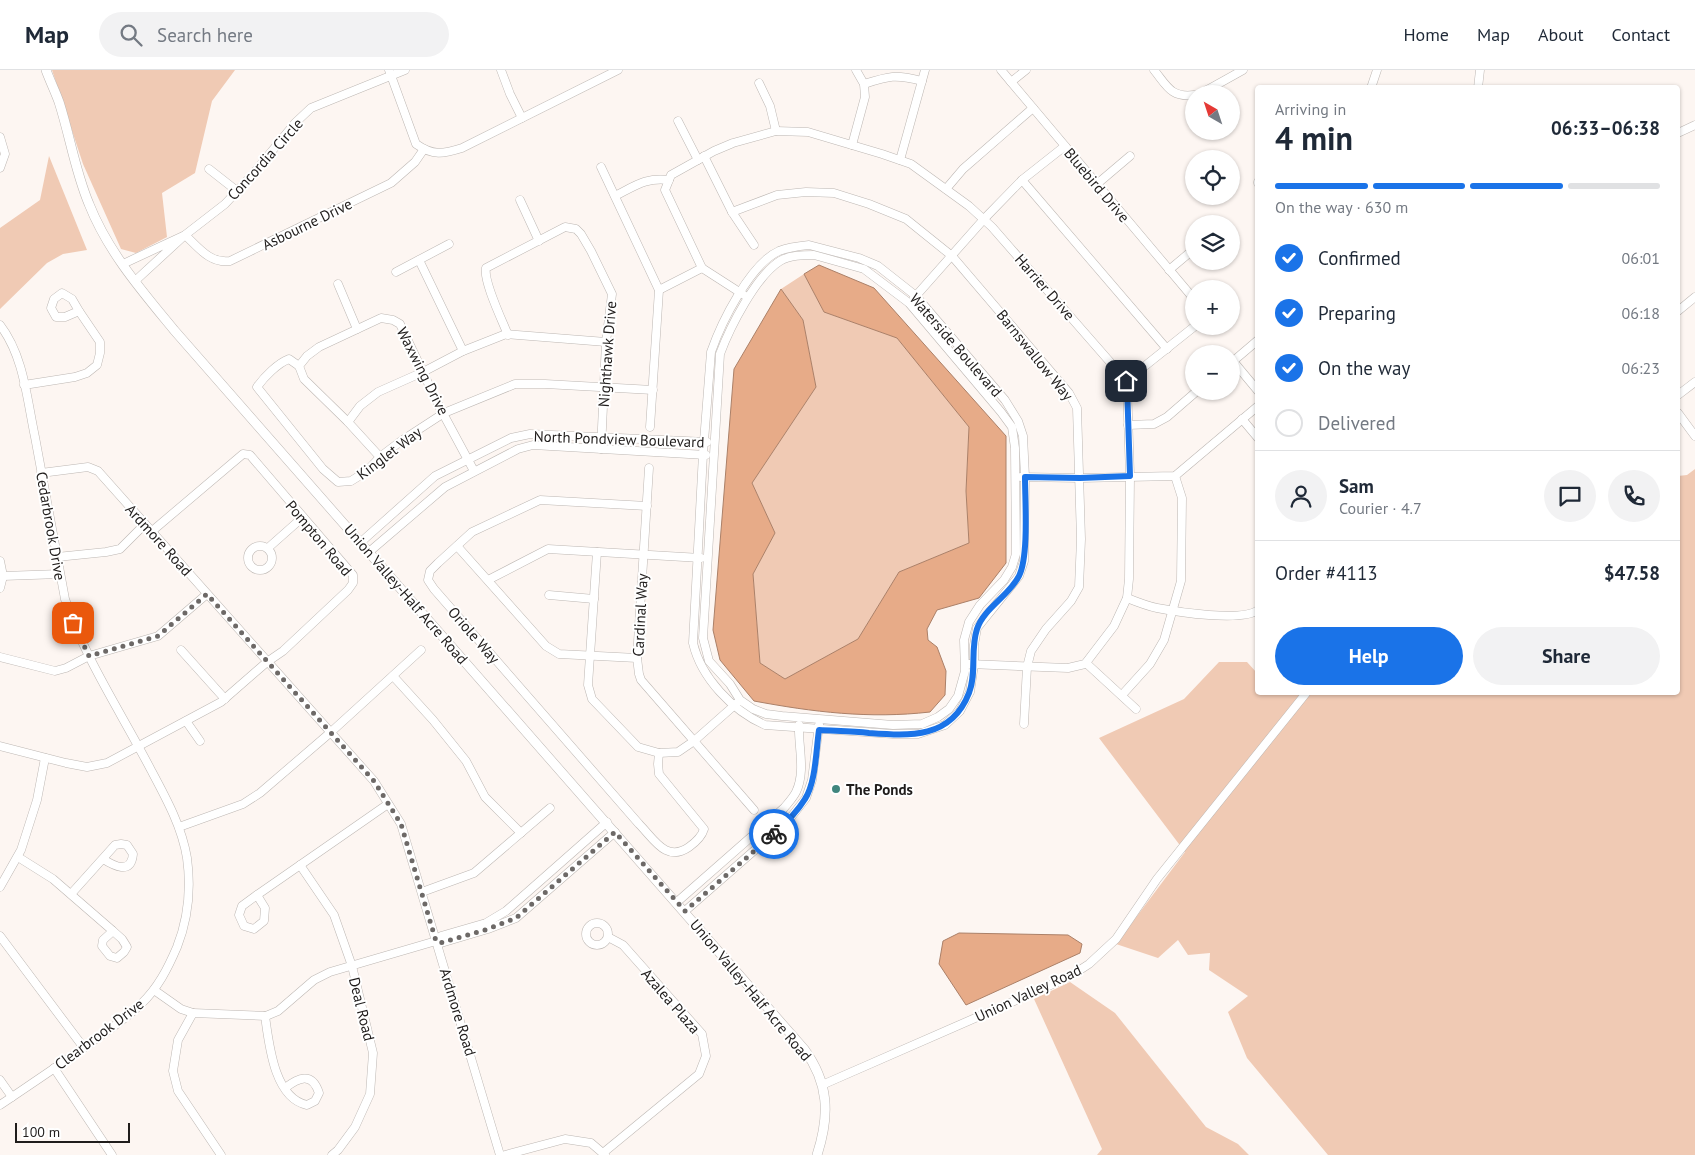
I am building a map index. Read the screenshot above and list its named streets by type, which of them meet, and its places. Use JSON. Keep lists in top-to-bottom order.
{
  "streets": {
    "street": [
      "Concordia Circle",
      "Bluebird Drive",
      "Asbourne Drive",
      "Harrier Drive",
      "Waterside Boulevard",
      "Nighthawk Drive",
      "Barnswallow Way",
      "Waxwing Drive",
      "North Pondview Boulevard",
      "Kinglet Way",
      "Cedarbrook Drive",
      "Pompton Road",
      "Ardmore Road",
      "Union Valley-Half Acre Road",
      "Cardinal Way",
      "Oriole Way",
      "Union Valley Road",
      "Azalea Plaza",
      "Deal Road",
      "Clearbrook Drive"
    ]
  },
  "crossings": [
    ["Concordia Circle", "Asbourne Drive"],
    ["Concordia Circle", "Union Valley-Half Acre Road"],
    ["Waterside Boulevard", "North Pondview Boulevard"],
    ["Nighthawk Drive", "North Pondview Boulevard"],
    ["Nighthawk Drive", "Kinglet Way"],
    ["Waxwing Drive", "North Pondview Boulevard"],
    ["Waxwing Drive", "Kinglet Way"],
    ["North Pondview Boulevard", "Union Valley-Half Acre Road"],
    ["Cedarbrook Drive", "Pompton Road"],
    ["Cedarbrook Drive", "Ardmore Road"],
    ["Cedarbrook Drive", "Clearbrook Drive"],
    ["Pompton Road", "Ardmore Road"],
    ["Pompton Road", "Clearbrook Drive"],
    ["Union Valley-Half Acre Road", "Union Valley Road"],
    ["Cardinal Way", "Oriole Way"]
  ],
  "places": ["The Ponds"],
  "scale_bar": "100 m",
  "north": "top left",
  "page": {
    "header": "Map",
    "search": "Search here",
    "nav": [
      "Home",
      "Map",
      "About",
      "Contact"
    ],
    "map_buttons": ["+", "−"],
    "heading": ["4 min", "Arriving in", "06:33–06:38"],
    "panel": [
      "Sam",
      "Courier · 4.7",
      "Order #4113",
      "$47.58"
    ],
    "bar": "On the way · 630 m",
    "list": [
      ["Confirmed", "06:01"],
      ["Preparing", "06:18"],
      ["On the way", "06:23"],
      "Delivered"
    ],
    "buttons": ["Help", "Share"],
    "scale": "100 m"
  }
}
